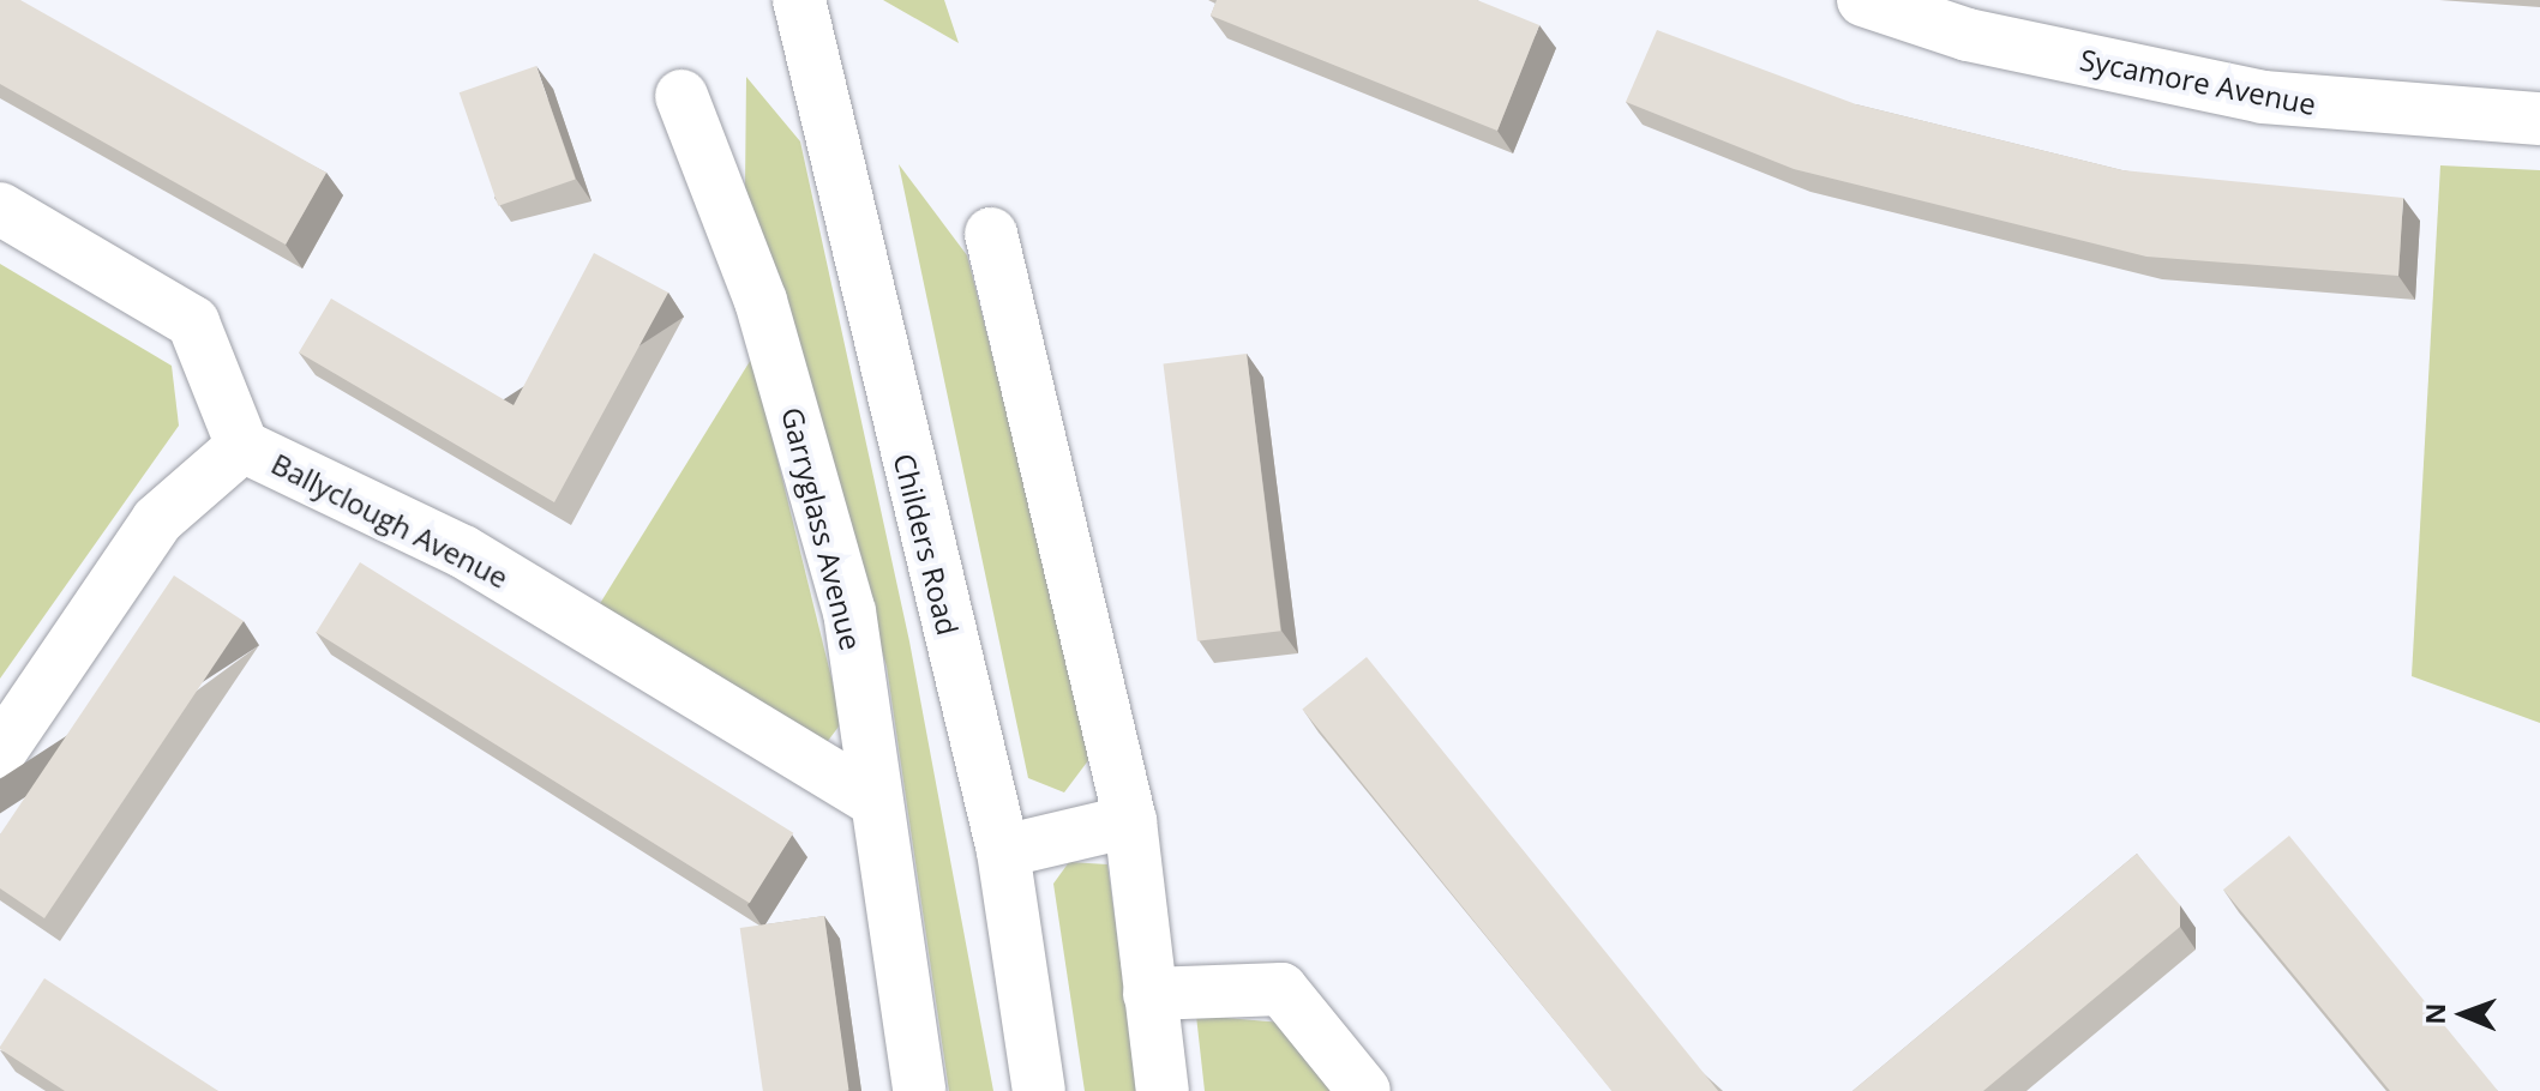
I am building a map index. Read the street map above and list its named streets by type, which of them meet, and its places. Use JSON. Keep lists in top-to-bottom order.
{
  "streets": {
    "street": [
      "Sycamore Avenue",
      "Ballyclough Avenue",
      "Garryglass Avenue",
      "Childers Road"
    ]
  },
  "crossings": [
    ["Ballyclough Avenue", "Garryglass Avenue"]
  ],
  "north": "left"
}
